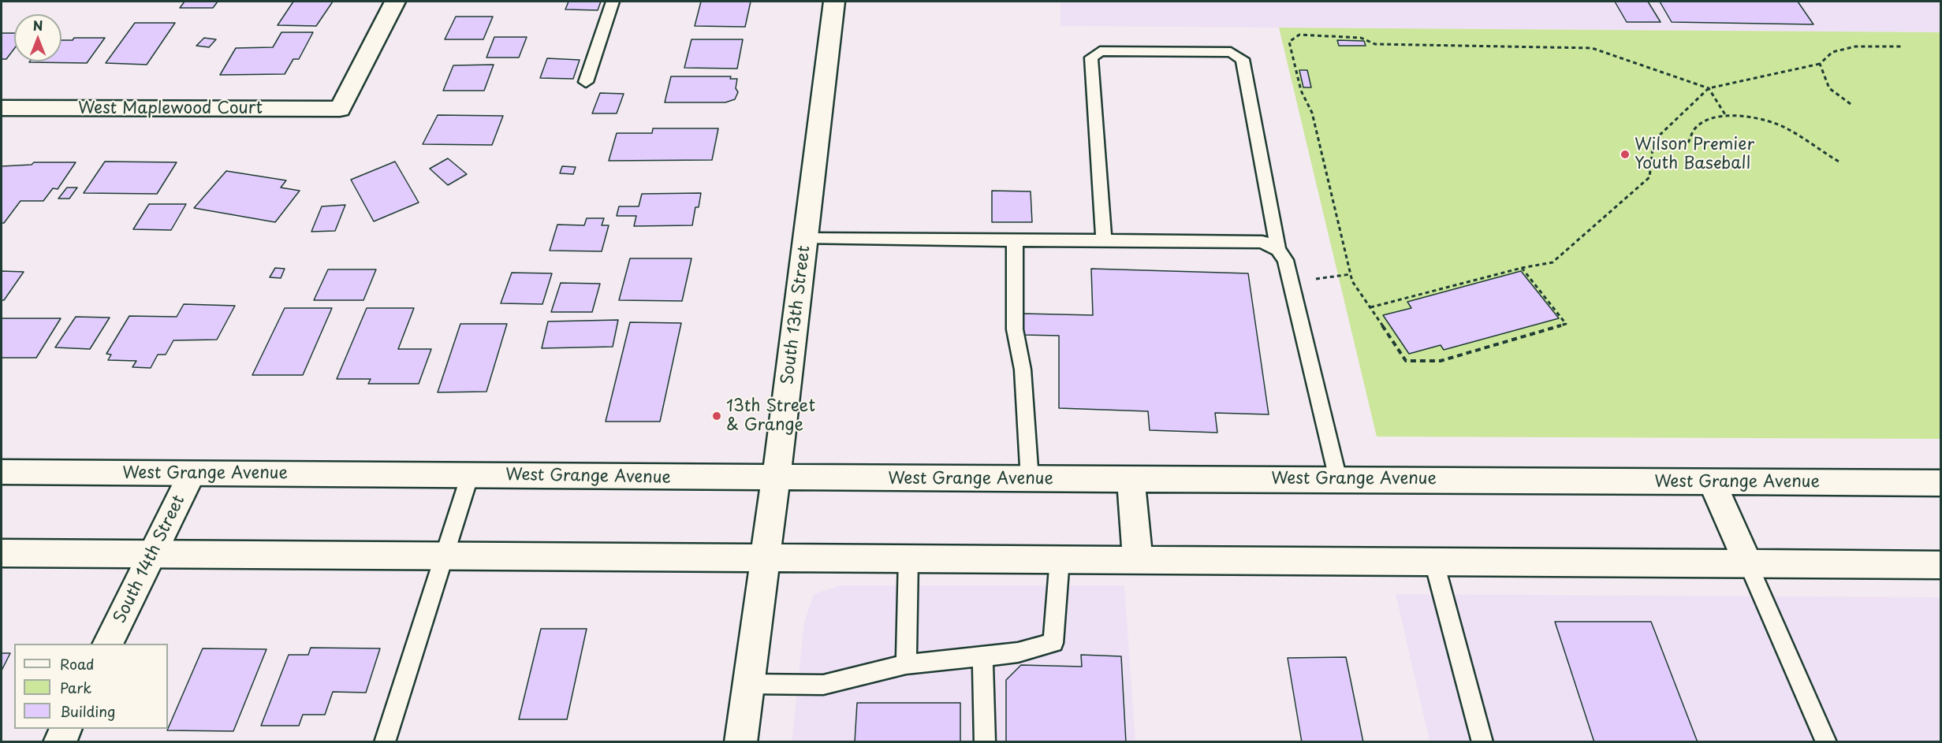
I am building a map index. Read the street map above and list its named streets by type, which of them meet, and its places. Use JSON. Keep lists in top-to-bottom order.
{
  "streets": {
    "street": [
      "West Maplewood Court",
      "South 13th Street",
      "West Grange Avenue",
      "South 14th Street"
    ]
  },
  "crossings": [
    ["South 13th Street", "West Grange Avenue"],
    ["West Grange Avenue", "South 14th Street"]
  ],
  "places": ["Wilson Premier Youth Baseball", "13th Street & Grange"],
  "legend": ["Road", "Park", "Building"],
  "north": "top"
}
